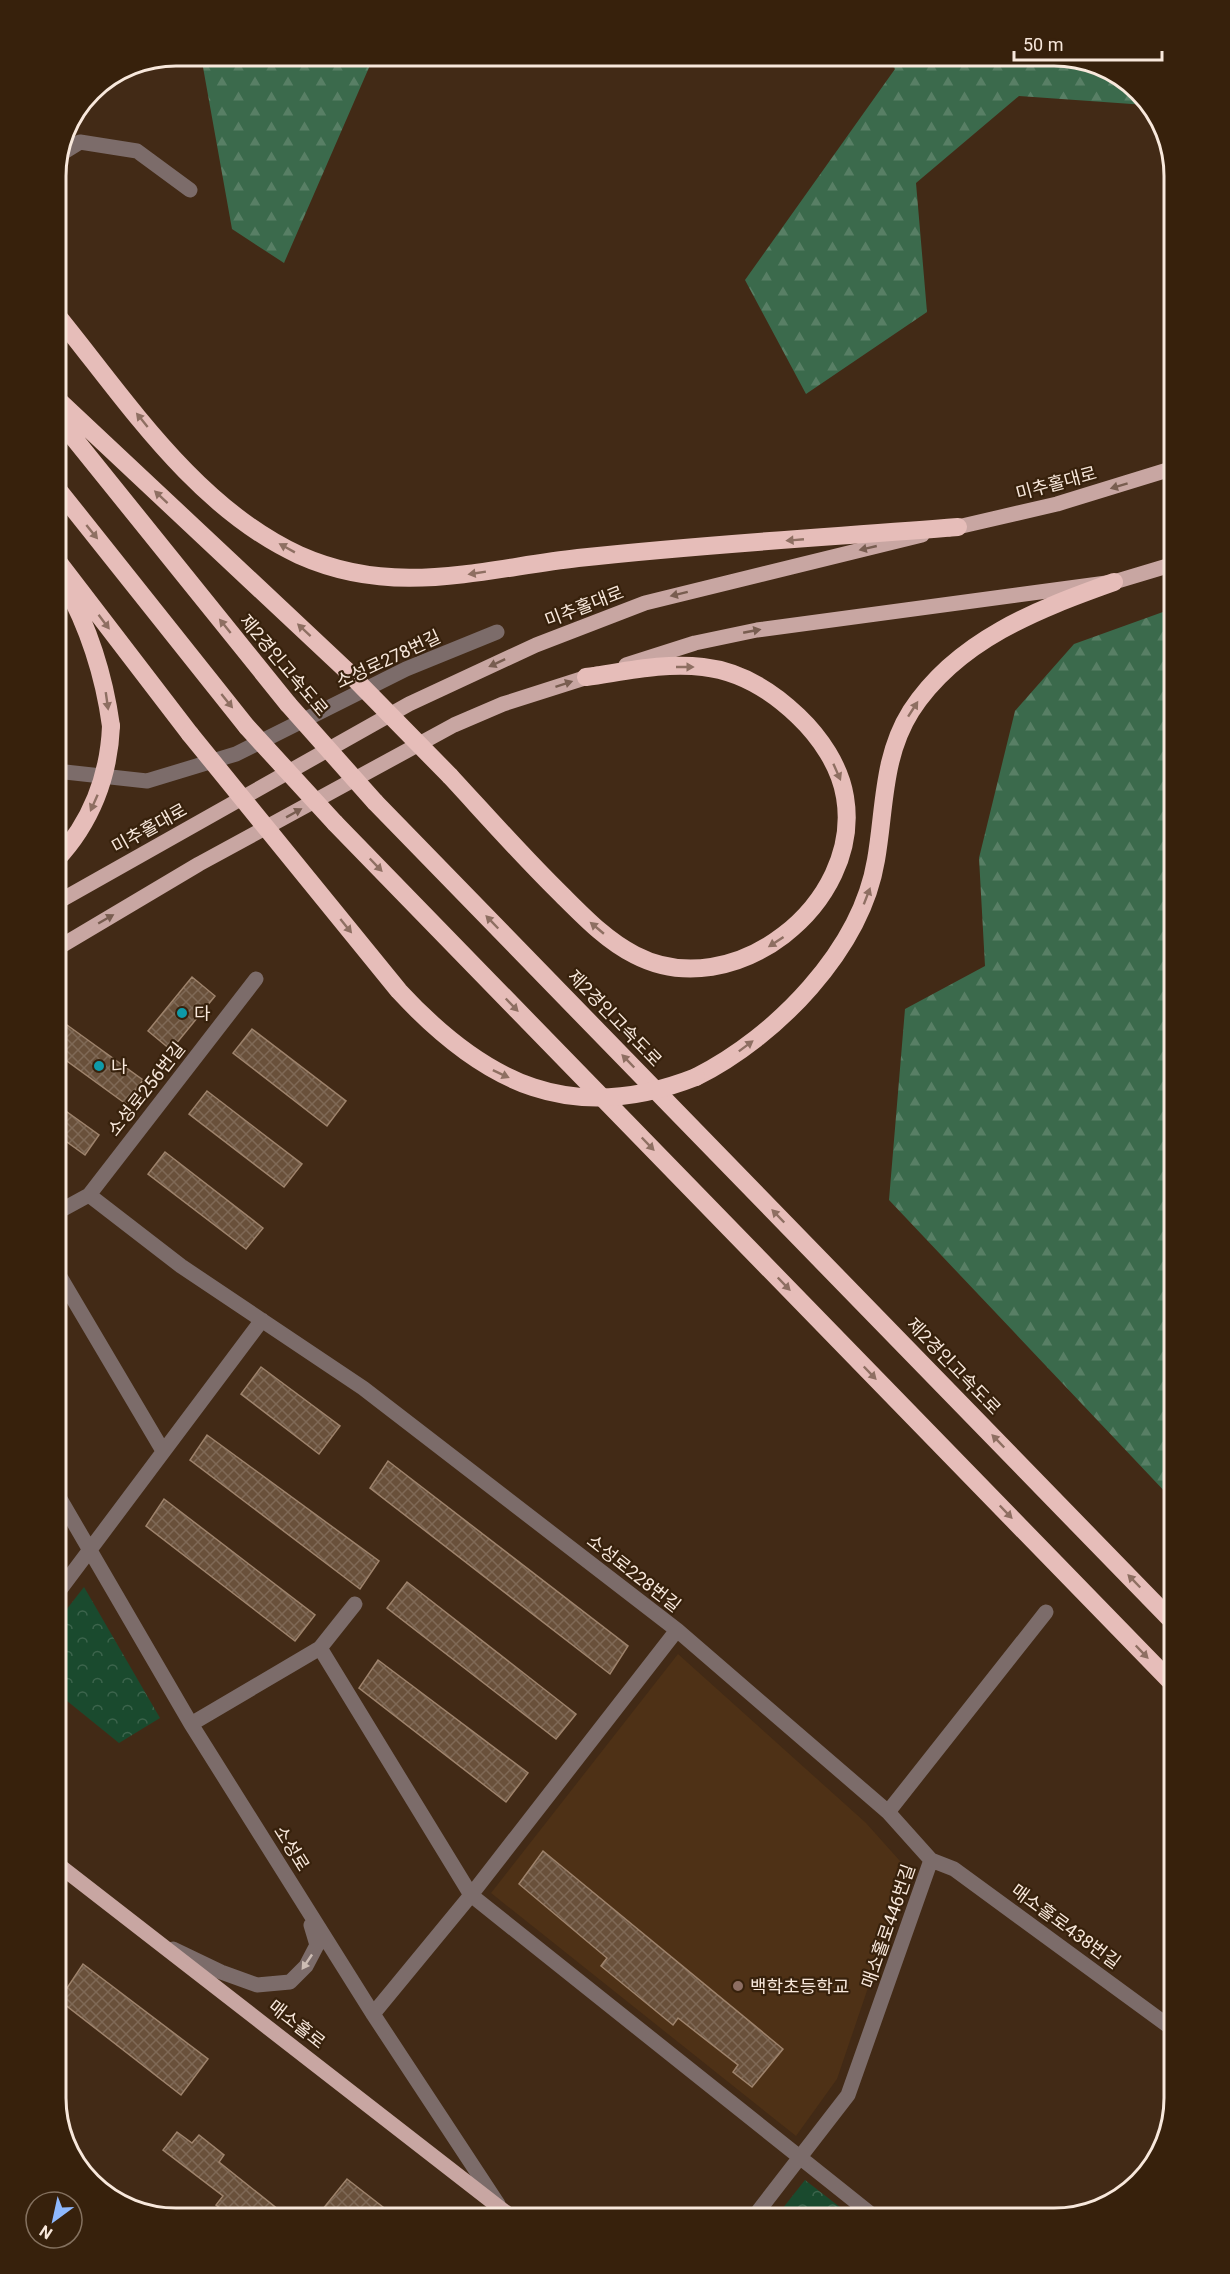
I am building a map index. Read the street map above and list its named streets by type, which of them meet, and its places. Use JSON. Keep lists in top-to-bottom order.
{
  "streets": {
    "highway": ["제2경인고속도로"],
    "main road": ["미추홀대로", "소성로", "매소홀로"],
    "street": [
      "소성로278번길",
      "소성로256번길",
      "소성로228번길",
      "매소홀로446번길",
      "매소홀로438번길"
    ]
  },
  "crossings": [
    ["소성로228번길", "소성로"],
    ["소성로228번길", "매소홀로446번길"],
    ["소성로", "매소홀로"],
    ["매소홀로446번길", "매소홀로438번길"]
  ],
  "places": ["다", "나", "백학초등학교"],
  "scale_bar": "50 m",
  "north": "bottom left"
}
